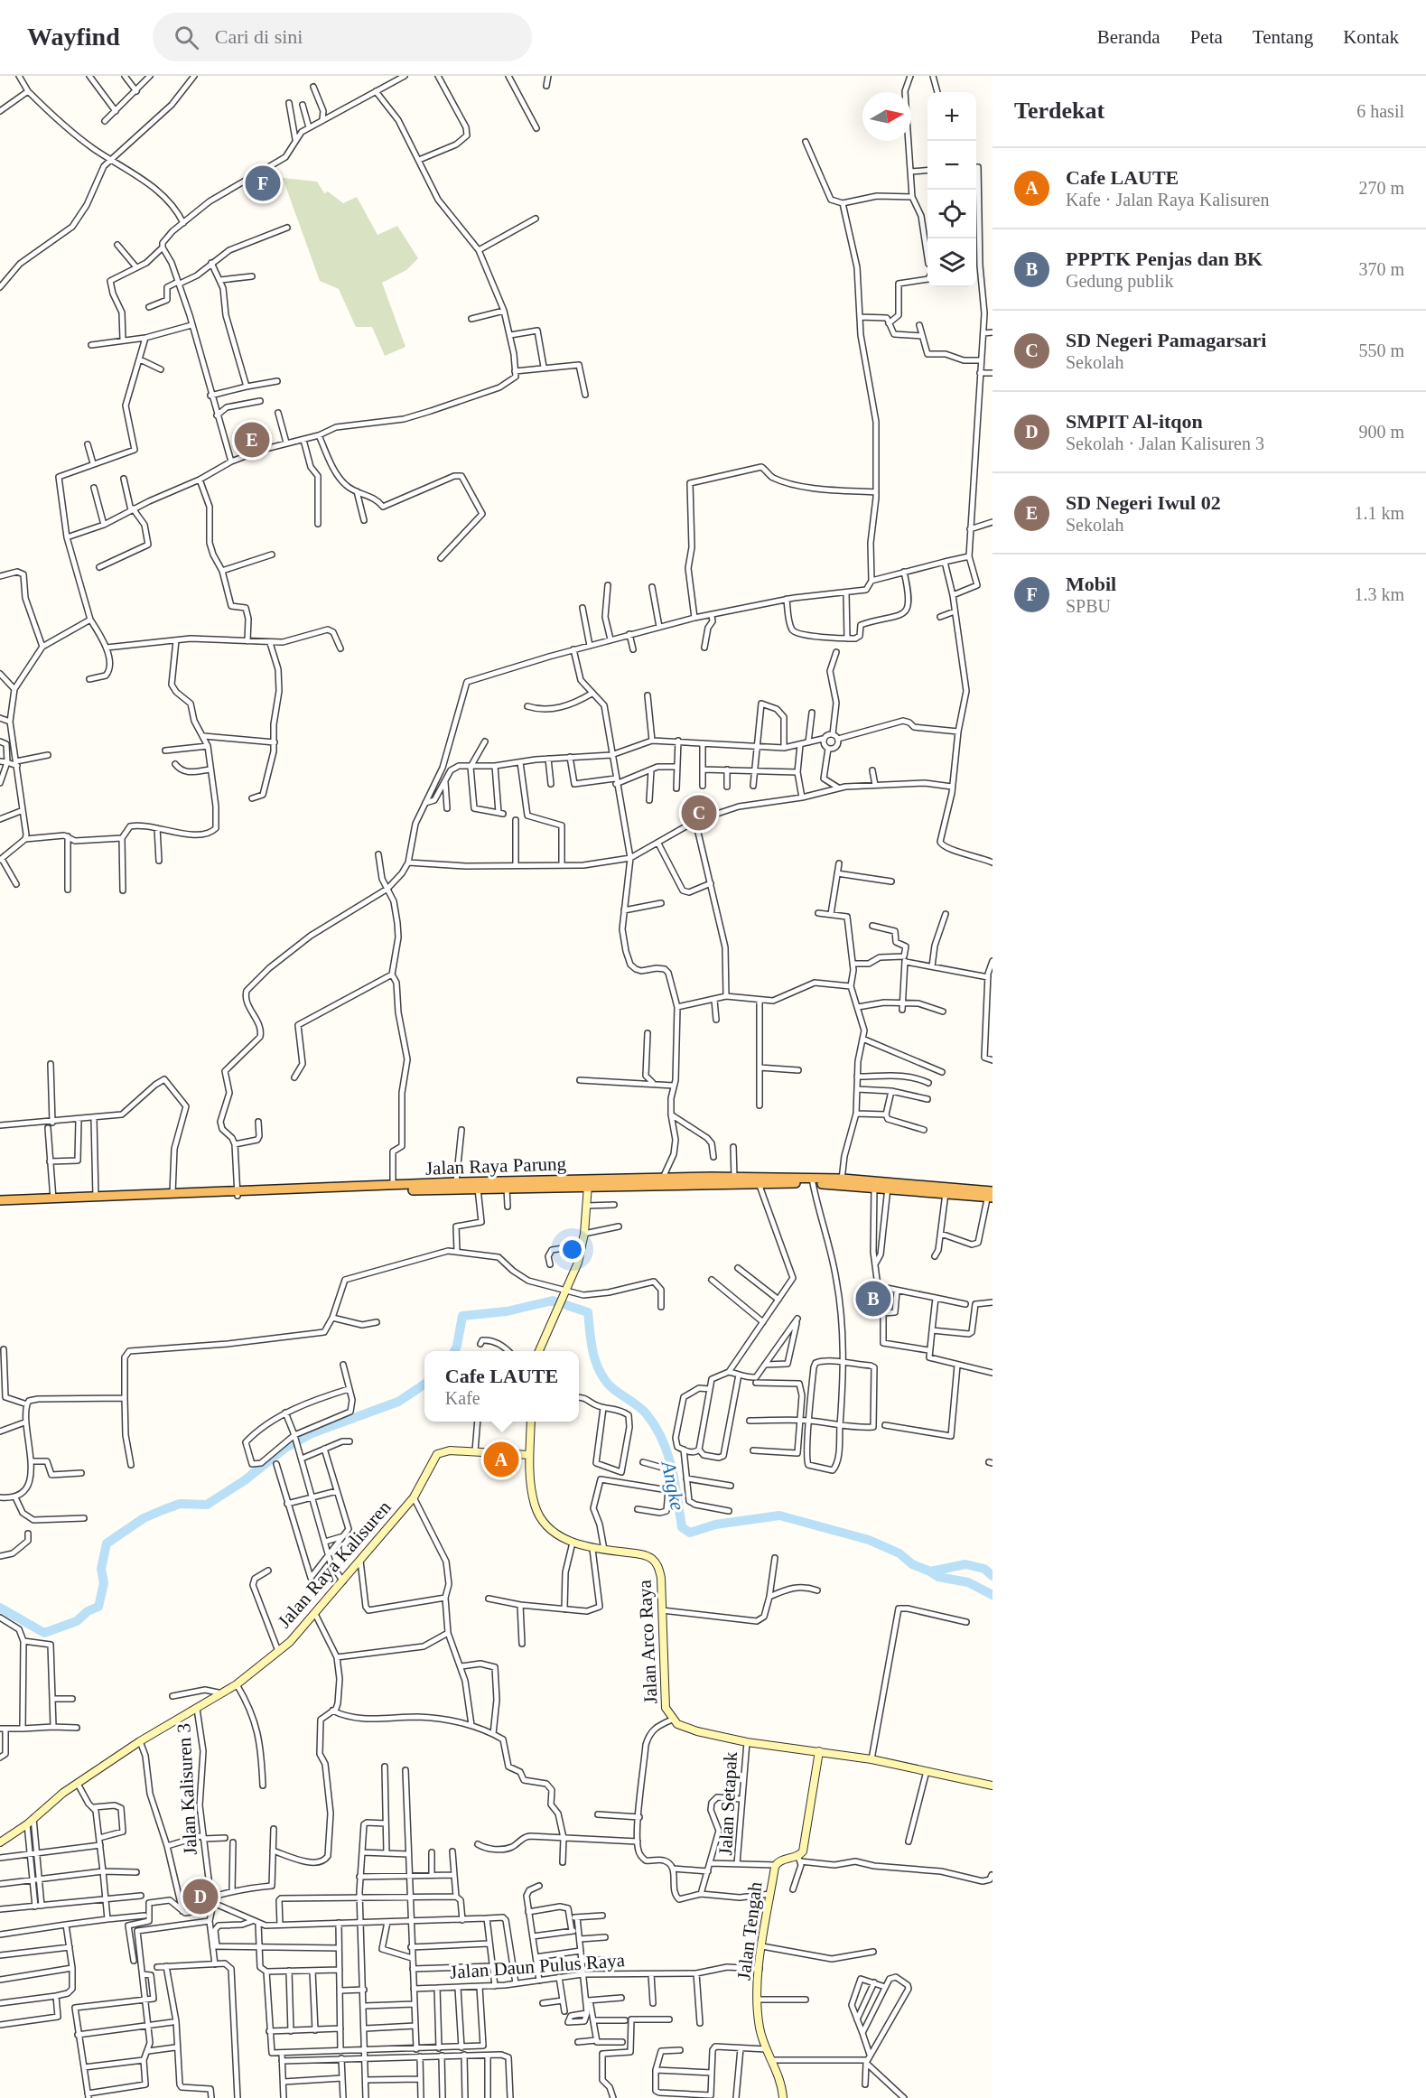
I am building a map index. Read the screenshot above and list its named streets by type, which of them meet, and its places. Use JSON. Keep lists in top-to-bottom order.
{
  "streets": {
    "highway": ["Jalan Raya Parung"],
    "main road": ["Jalan Raya Kalisuren", "Jalan Arco Raya", "Jalan Tengah"],
    "street": ["Jalan Kalisuren 3", "Jalan Setapak", "Jalan Daun Pulus Raya"]
  },
  "crossings": [
    ["Jalan Raya Kalisuren", "Jalan Arco Raya"],
    ["Jalan Raya Kalisuren", "Jalan Kalisuren 3"],
    ["Jalan Arco Raya", "Jalan Setapak"],
    ["Jalan Setapak", "Jalan Tengah"],
    ["Jalan Tengah", "Jalan Daun Pulus Raya"]
  ],
  "water": ["Angke"],
  "north": "right",
  "page": {
    "header": "Wayfind",
    "search": "Cari di sini",
    "nav": [
      "Beranda",
      "Peta",
      "Tentang",
      "Kontak"
    ],
    "heading": ["Terdekat", "6 hasil"],
    "map_buttons": ["+", "−"],
    "list": [
      {
        "mark": "A",
        "name": "Cafe LAUTE",
        "note": "Kafe · Jalan Raya Kalisuren",
        "value": "270 m"
      },
      {
        "mark": "B",
        "name": "PPPTK Penjas dan BK",
        "note": "Gedung publik",
        "value": "370 m"
      },
      {
        "mark": "C",
        "name": "SD Negeri Pamagarsari",
        "note": "Sekolah",
        "value": "550 m"
      },
      {
        "mark": "D",
        "name": "SMPIT Al-itqon",
        "note": "Sekolah · Jalan Kalisuren 3",
        "value": "900 m"
      },
      {
        "mark": "E",
        "name": "SD Negeri Iwul 02",
        "note": "Sekolah",
        "value": "1.1 km"
      },
      {
        "mark": "F",
        "name": "Mobil",
        "note": "SPBU",
        "value": "1.3 km"
      }
    ],
    "pins": [
      "F",
      "E",
      "C",
      "B",
      "A",
      "D"
    ],
    "popup": ["Cafe LAUTE", "Kafe"]
  }
}
